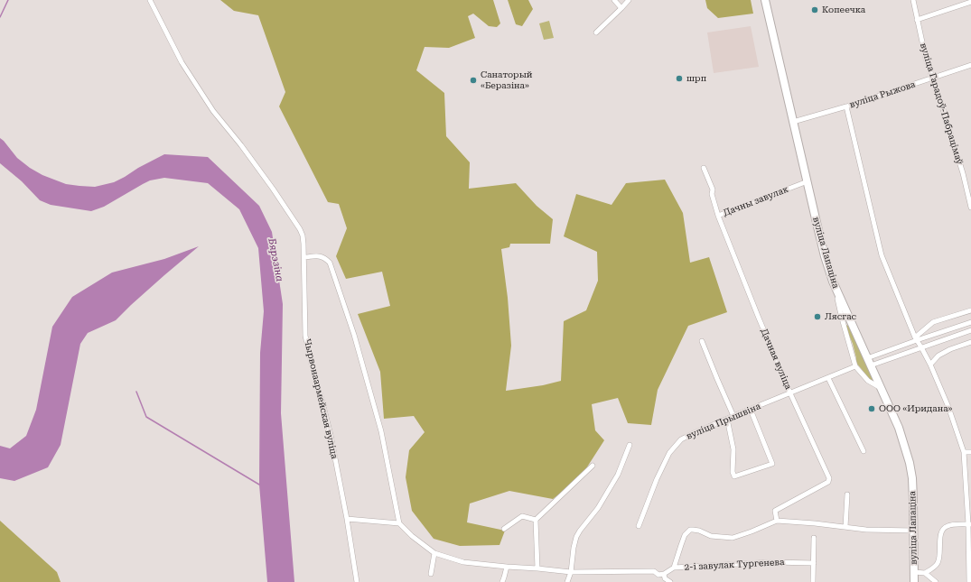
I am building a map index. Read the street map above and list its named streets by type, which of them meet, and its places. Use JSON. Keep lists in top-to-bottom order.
{
  "streets": {
    "main road": ["вуліца Лапаціна"],
    "street": [
      "вуліца Рыжова",
      "вуліца Гарадоў-Пабрацімаў",
      "Дачны завулак",
      "Дачная вуліца",
      "Чырвонаармейская вуліца",
      "вуліца Прышвіна",
      "2-і завулак Тургенева"
    ]
  },
  "crossings": [
    ["вуліца Рыжова", "вуліца Гарадоў-Пабрацімаў"],
    ["вуліца Рыжова", "вуліца Лапаціна"],
    ["Дачны завулак", "вуліца Лапаціна"],
    ["Дачны завулак", "Дачная вуліца"],
    ["Дачная вуліца", "вуліца Прышвіна"]
  ],
  "water": ["Бярэзіна"],
  "places": [
    "Копеечка",
    "шрп",
    "Санаторый «Беразіна»",
    "Лясгас",
    "ООО «Иридана»"
  ]
}
